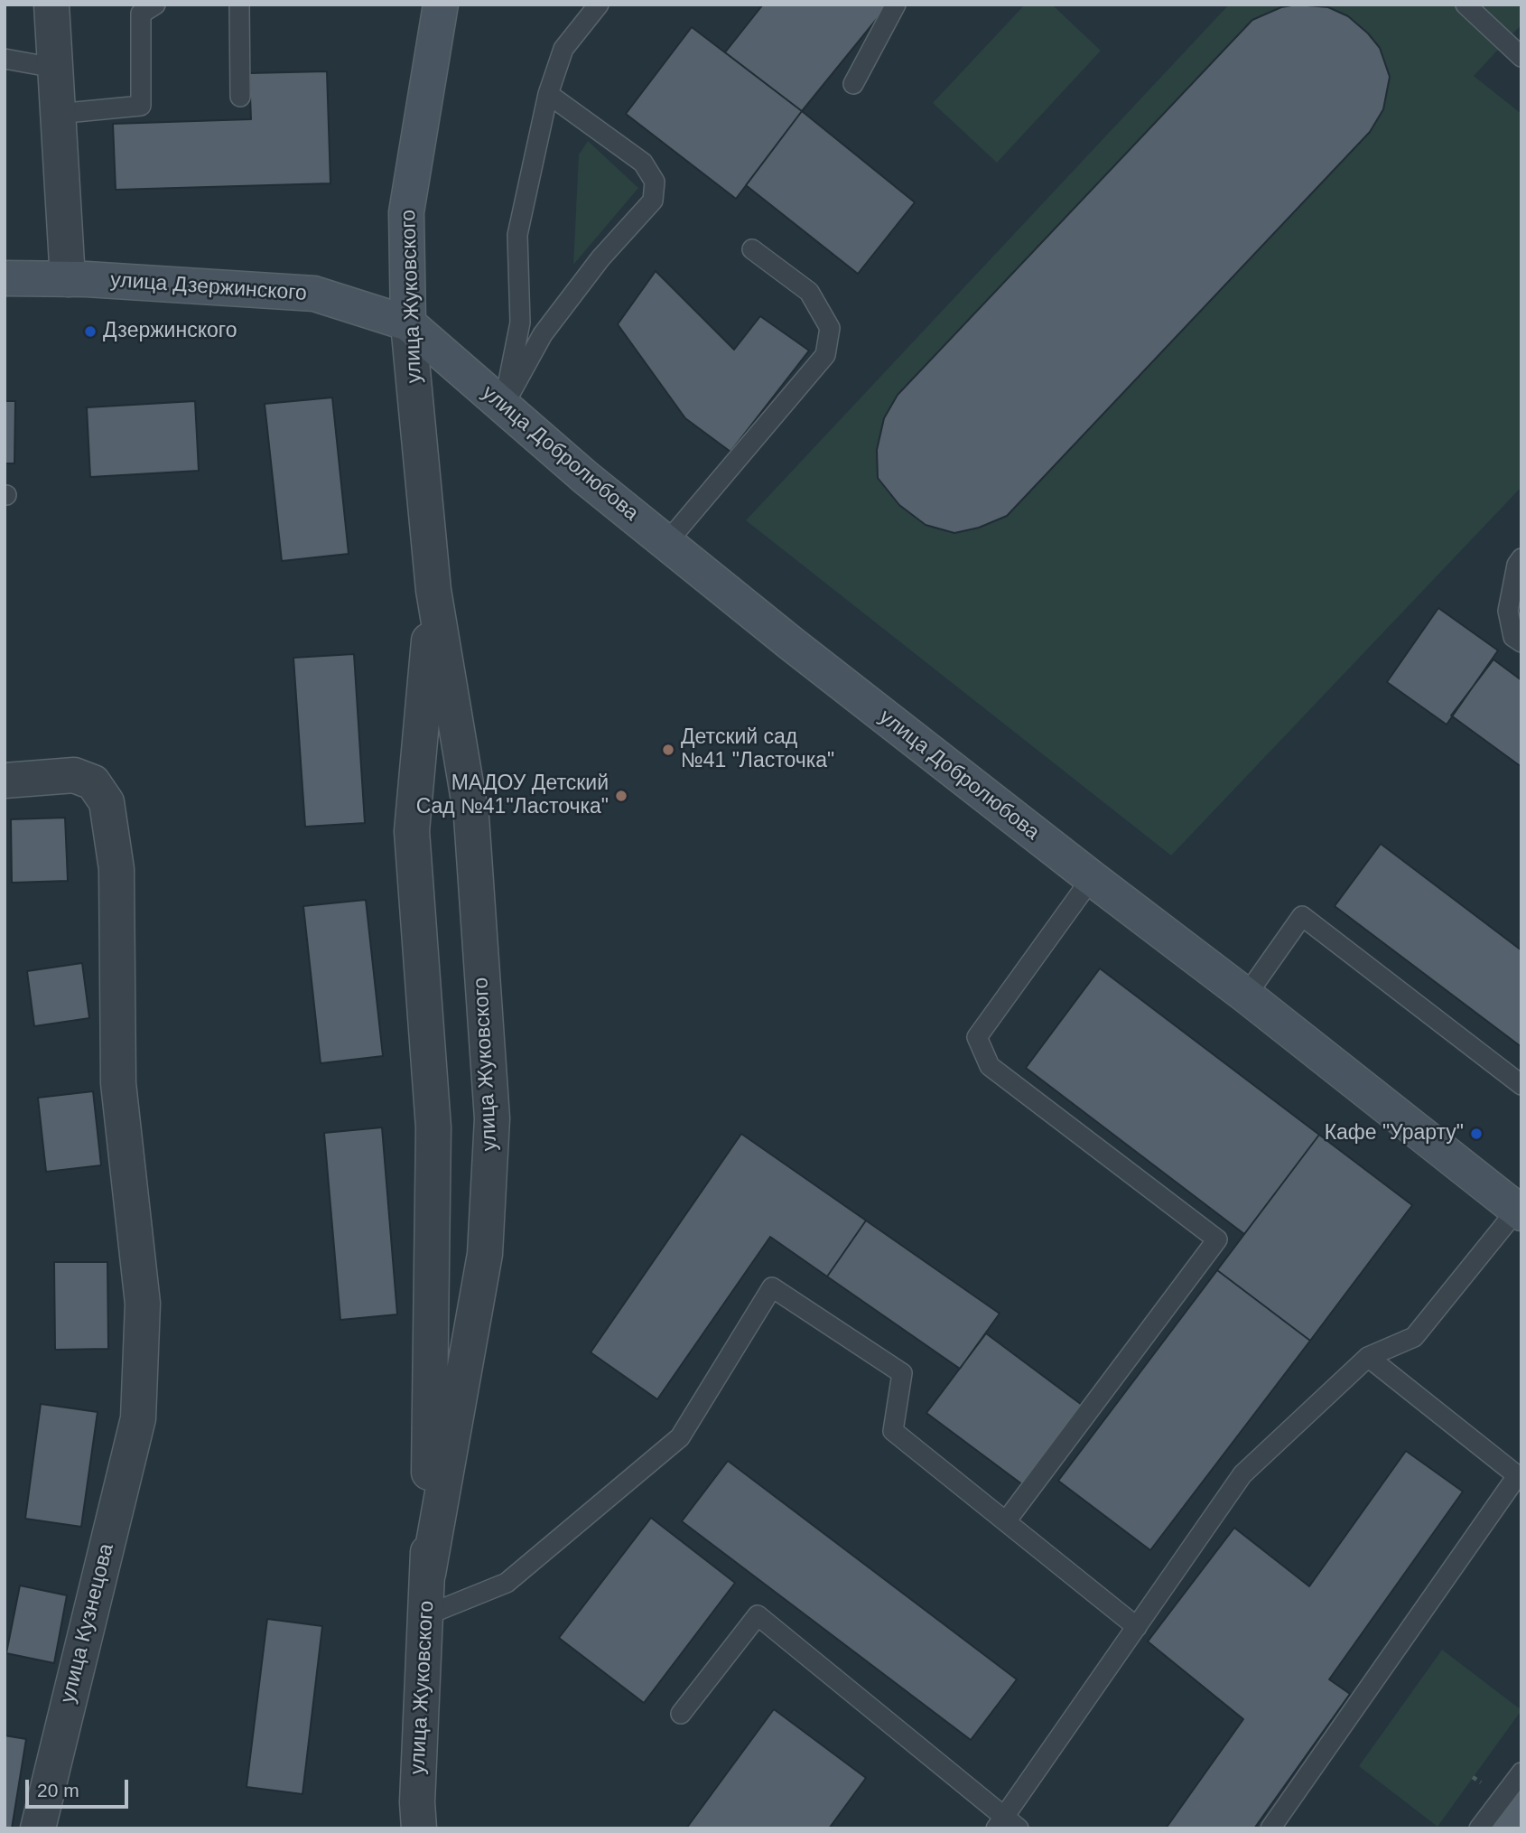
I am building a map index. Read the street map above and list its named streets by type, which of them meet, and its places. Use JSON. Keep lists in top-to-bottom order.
{
  "streets": {
    "street": [
      "улица Дзержинского",
      "улица Жуковского",
      "улица Добролюбова",
      "улица Кузнецова"
    ]
  },
  "crossings": [
    ["улица Дзержинского", "улица Жуковского"],
    ["улица Дзержинского", "улица Добролюбова"],
    ["улица Жуковского", "улица Добролюбова"]
  ],
  "places": [
    "Дзержинского",
    "Детский сад №41 \"Ласточка\"",
    "МАДОУ Детский Сад №41\"Ласточка\"",
    "Кафе \"Урарту\""
  ],
  "scale_bar": "20 m"
}
